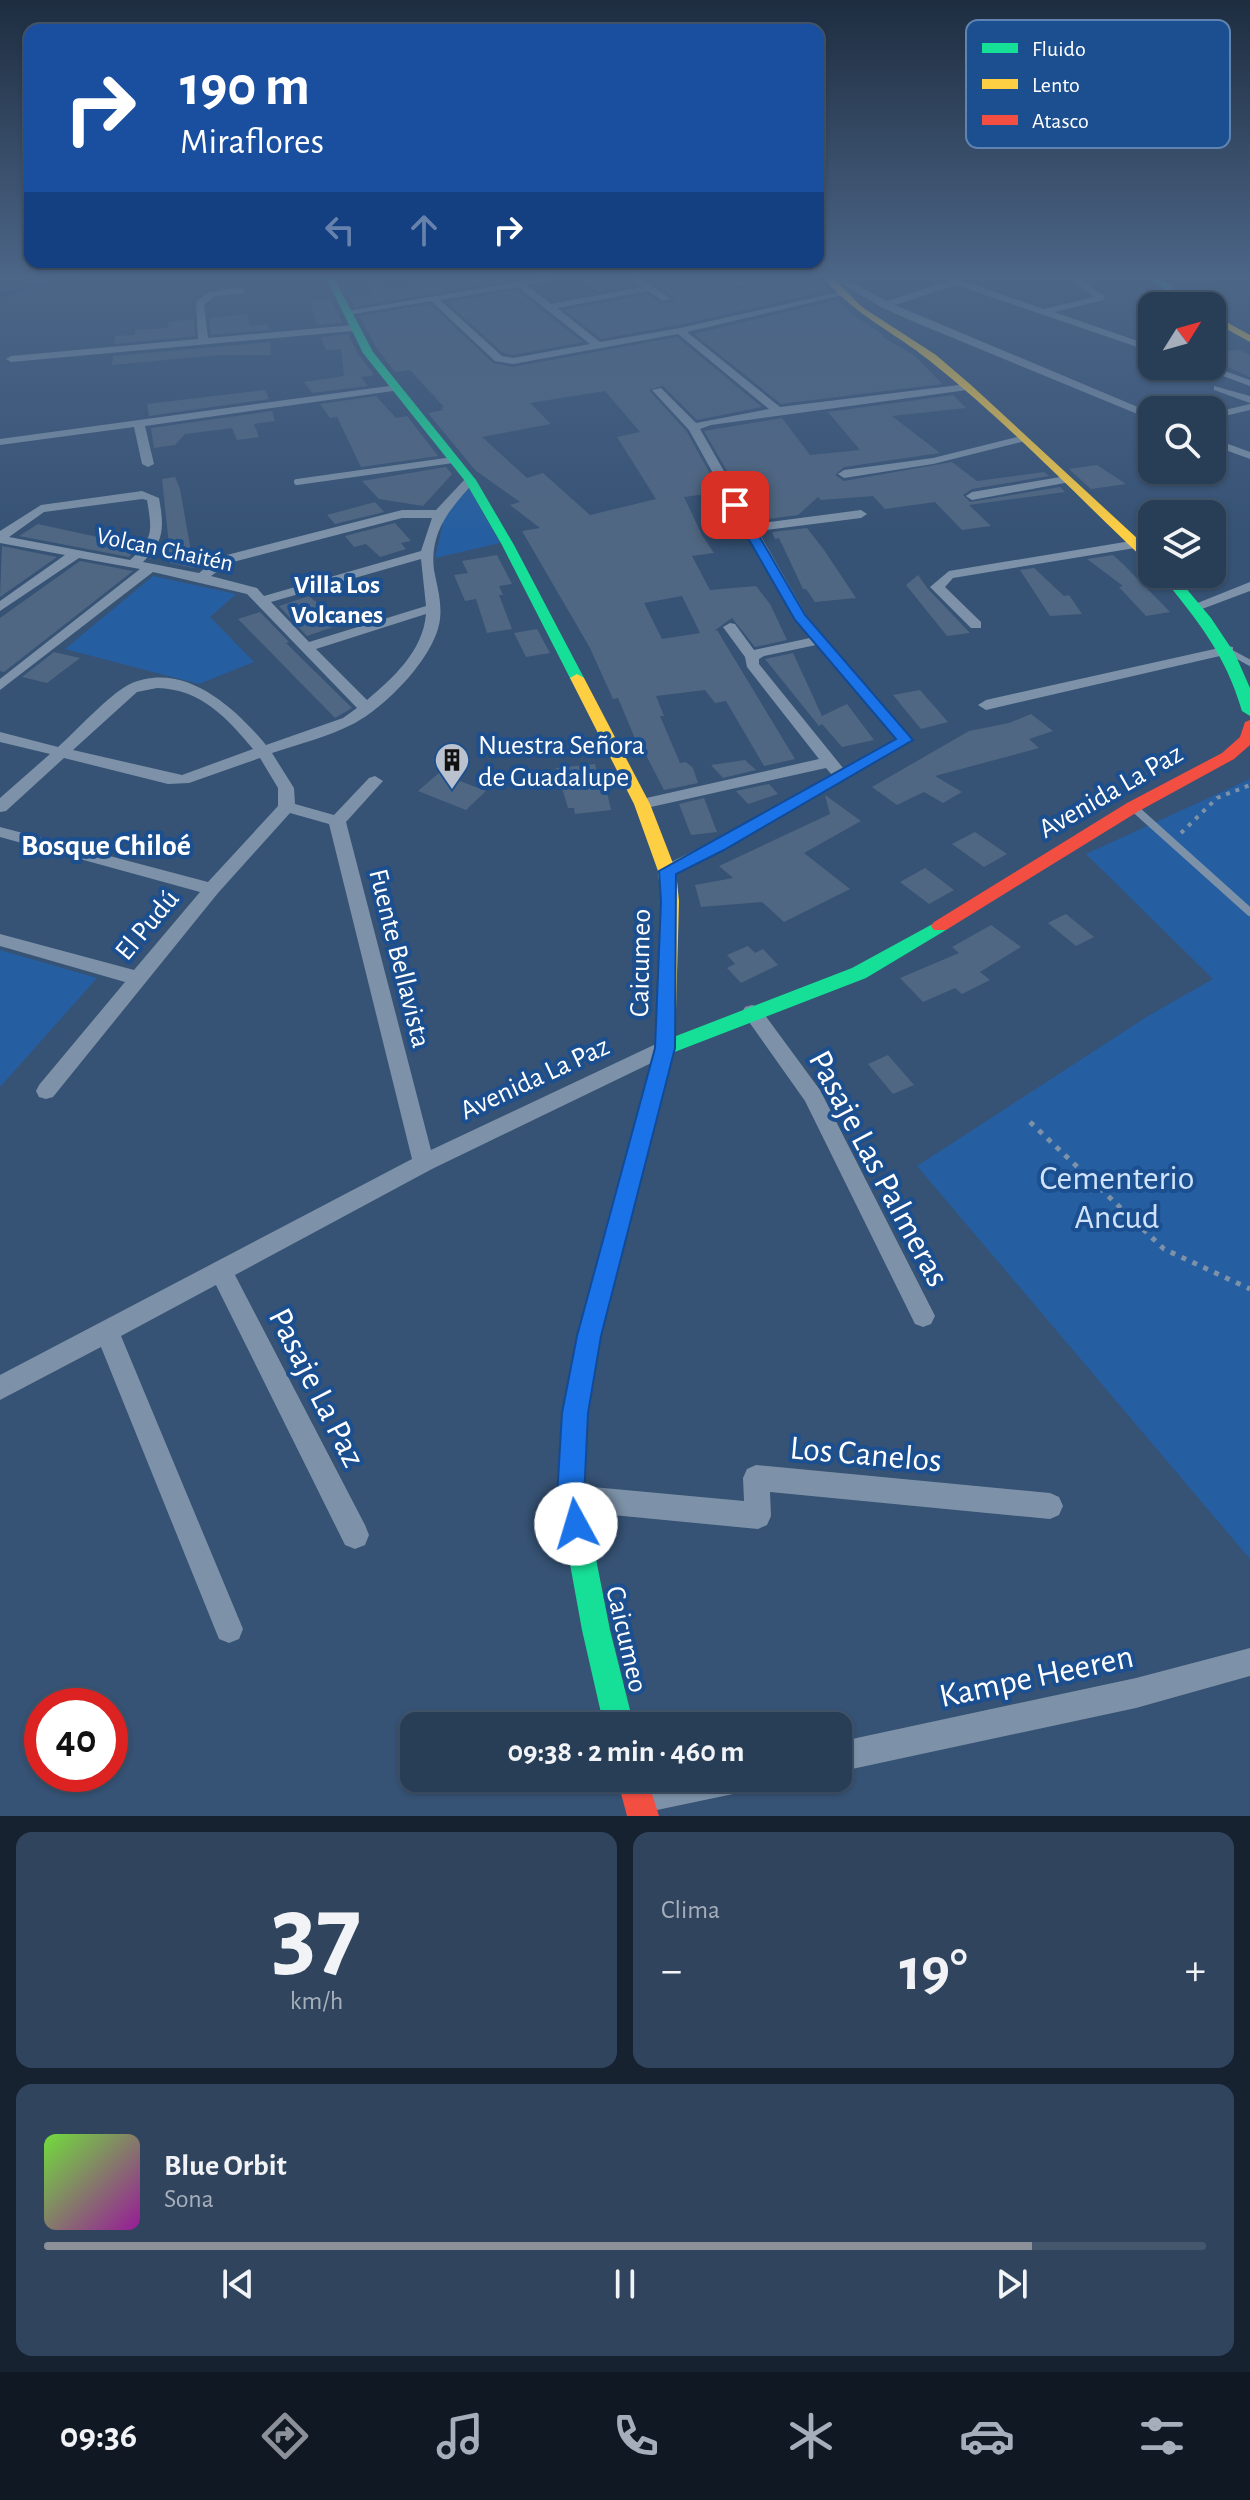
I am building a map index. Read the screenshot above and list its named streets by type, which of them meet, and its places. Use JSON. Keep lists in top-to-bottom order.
{
  "streets": {
    "street": [
      "Volcan Chaitén",
      "Avenida La Paz",
      "El Pudú",
      "Fuente Bellavista",
      "Caicumeo",
      "Pasaje Las Palmeras",
      "Pasaje La Paz",
      "Los Canelos",
      "Kampe Heeren"
    ]
  },
  "crossings": [
    ["Avenida La Paz", "Fuente Bellavista"],
    ["Avenida La Paz", "Caicumeo"],
    ["Avenida La Paz", "Pasaje Las Palmeras"],
    ["Avenida La Paz", "Pasaje La Paz"],
    ["Caicumeo", "Los Canelos"]
  ],
  "districts": ["Villa Los Volcanes", "Bosque Chiloé"],
  "parks": ["Cementerio Ancud"],
  "places": {
    "building": ["Nuestra Señora de Guadalupe"]
  },
  "legend": ["Fluido", "Lento", "Atasco"],
  "north": "top right",
  "page": {
    "turn": ["190 m", "Miraflores"],
    "limit": "40",
    "trip": "09:38 · 2 min · 460 m",
    "tile": [
      ["37", "km/h"],
      "Clima"
    ],
    "heat": ["−", "19°", "+"],
    "song": ["Blue Orbit", "Sona"],
    "tabs": "09:36"
  }
}
